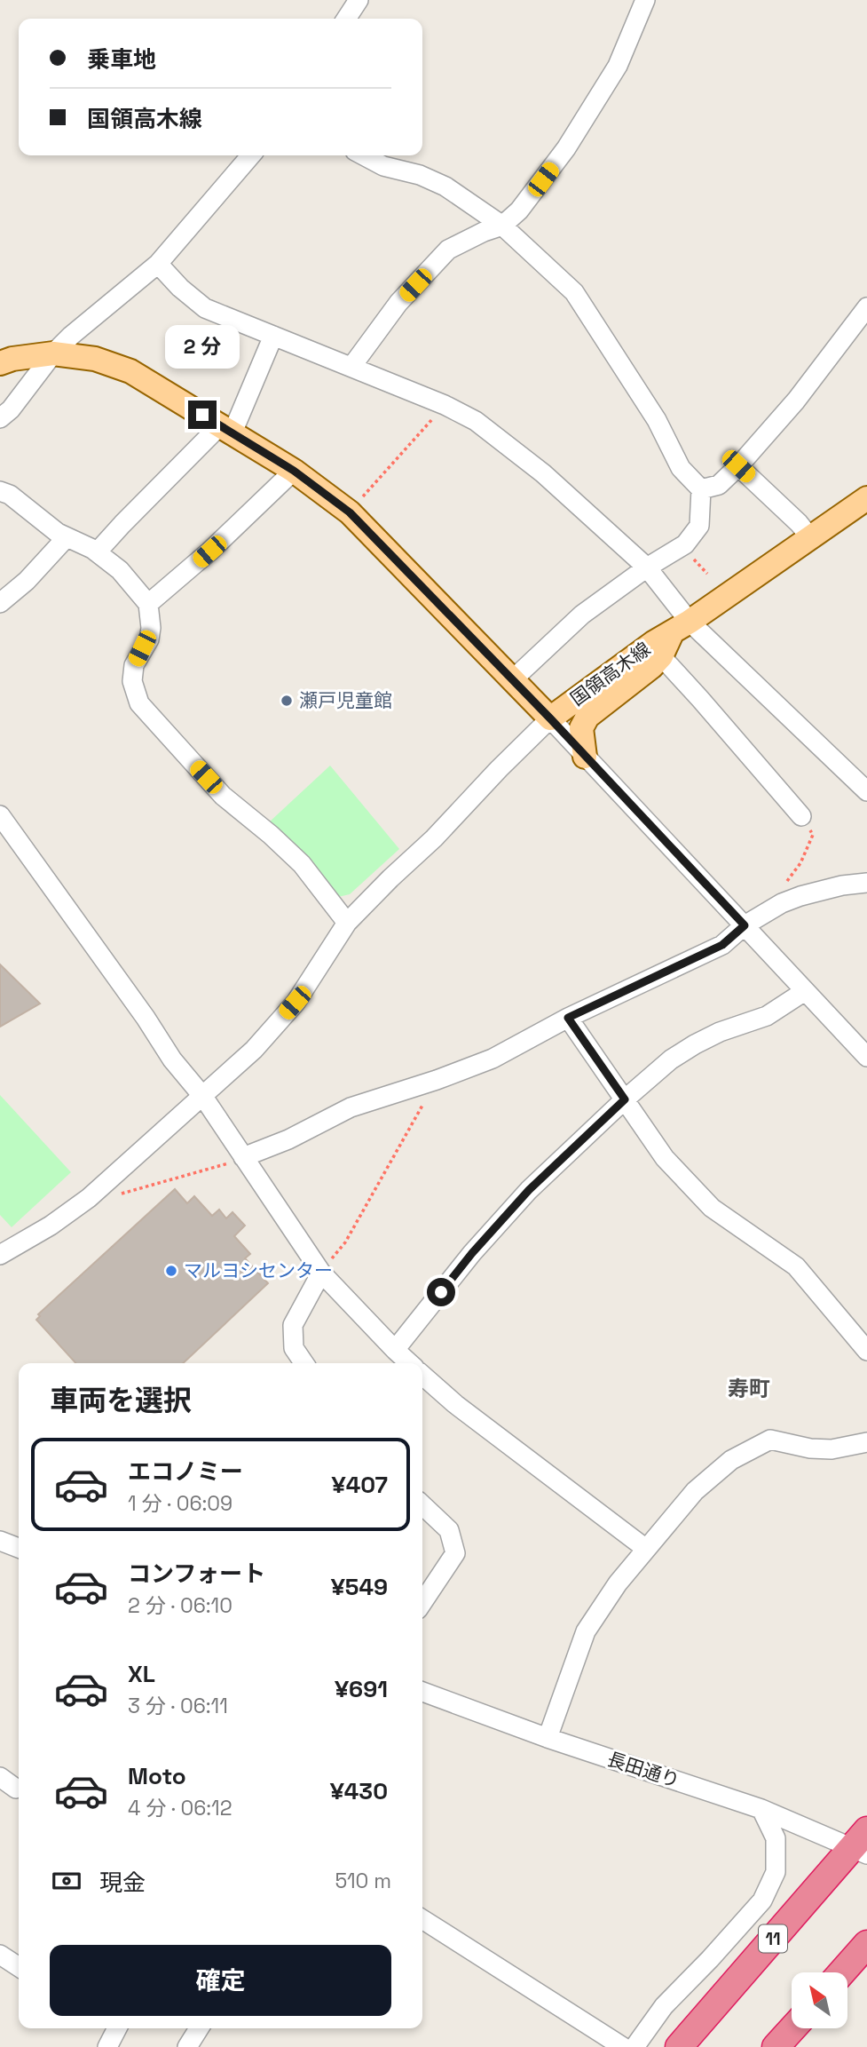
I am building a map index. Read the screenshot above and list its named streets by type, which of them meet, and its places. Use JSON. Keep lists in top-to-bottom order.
{
  "streets": {
    "highway": ["11"],
    "main road": ["国領高木線"],
    "street": ["長田通り"]
  },
  "crossings": [
    ["長田通り", "11"]
  ],
  "districts": ["寿町"],
  "places": ["瀬戸児童館", "マルヨシセンター"],
  "north": "top left",
  "page": {
    "banner": ["乗車地", "国領高木線"],
    "bubble": "2 分",
    "heading": "車両を選択",
    "list": [
      {
        "name": "エコノミー",
        "note": "1 分 · 06:09",
        "value": "¥407"
      },
      {
        "name": "コンフォート",
        "note": "2 分 · 06:10",
        "value": "¥549"
      },
      {
        "name": "XL",
        "note": "3 分 · 06:11",
        "value": "¥691"
      },
      {
        "name": "Moto",
        "note": "4 分 · 06:12",
        "value": "¥430"
      }
    ],
    "pay": ["現金", "510 m"],
    "buttons": "確定"
  }
}
